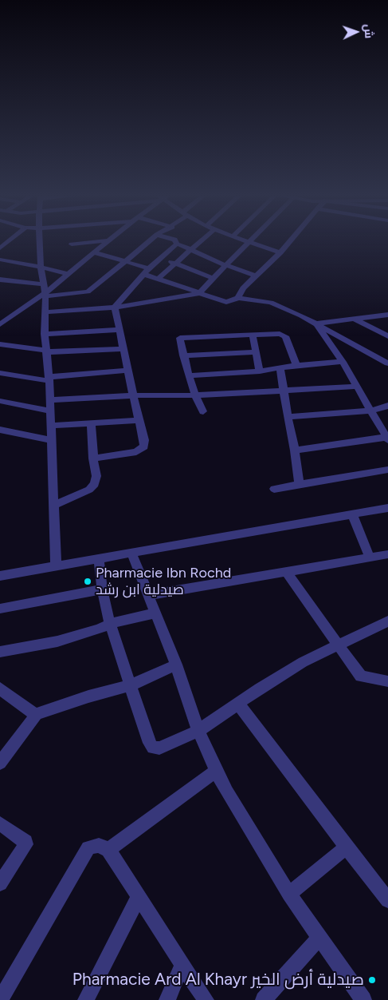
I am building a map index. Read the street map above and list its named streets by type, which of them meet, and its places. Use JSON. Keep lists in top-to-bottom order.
{
  "places": ["Pharmacie Ibn Rochd صيدلية ابن رشد", "Pharmacie Ard Al Khayr صيدلية أرض الخير"],
  "north": "right"
}
